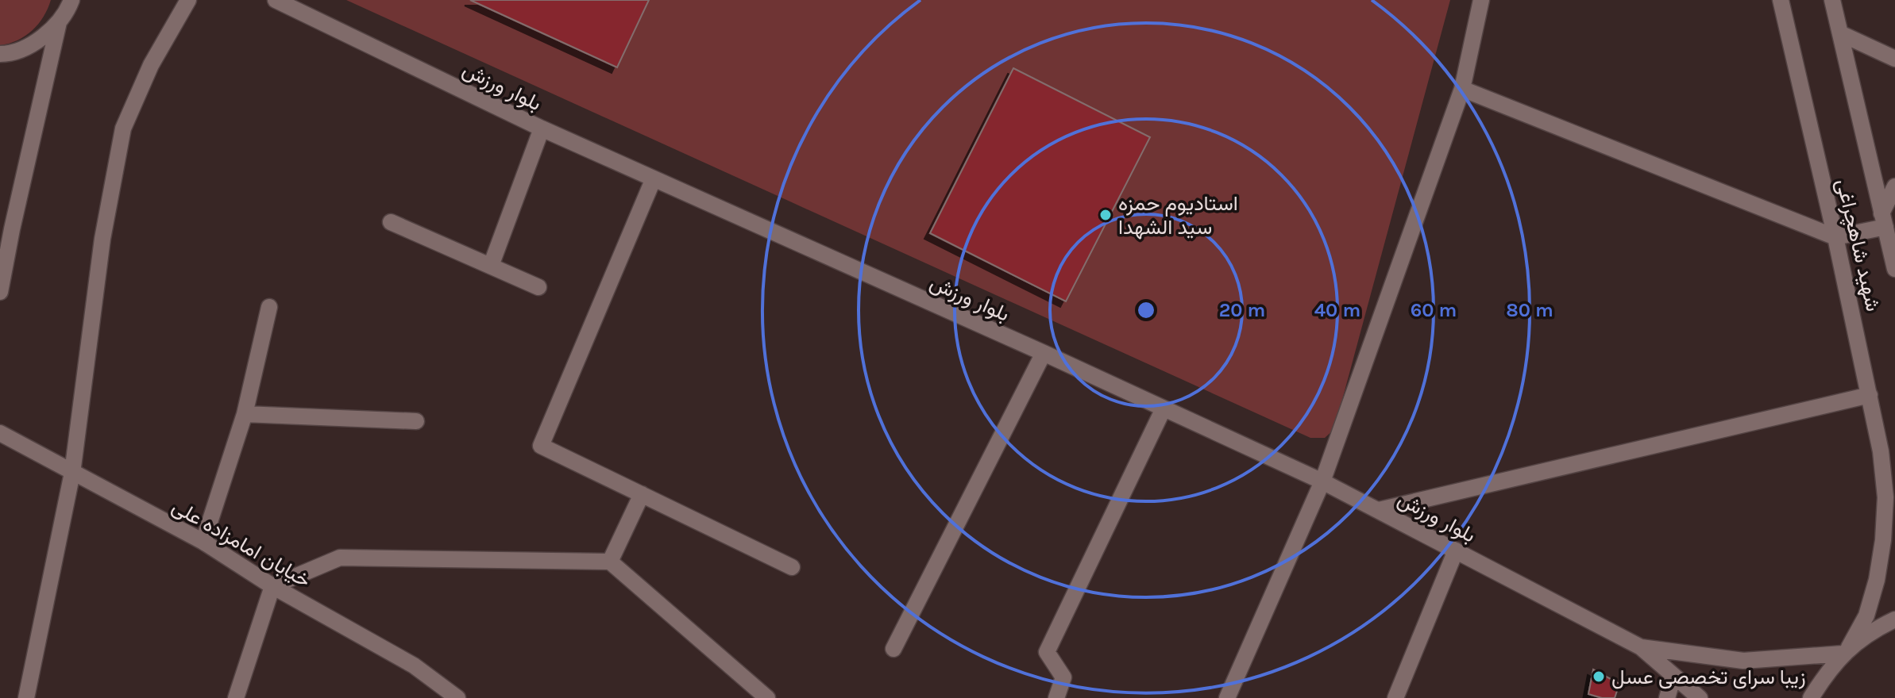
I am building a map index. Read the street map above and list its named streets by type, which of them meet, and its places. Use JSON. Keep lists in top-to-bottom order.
{
  "streets": {
    "street": ["بلوار ورزش", "شهید شاهچراغی", "خیابان امامزاده علی"]
  },
  "places": ["استادیوم حمزه سید الشهدا", "زیبا سرای تخصصی عسل"],
  "rings": [
    "20 m",
    "40 m",
    "60 m",
    "80 m"
  ]
}
